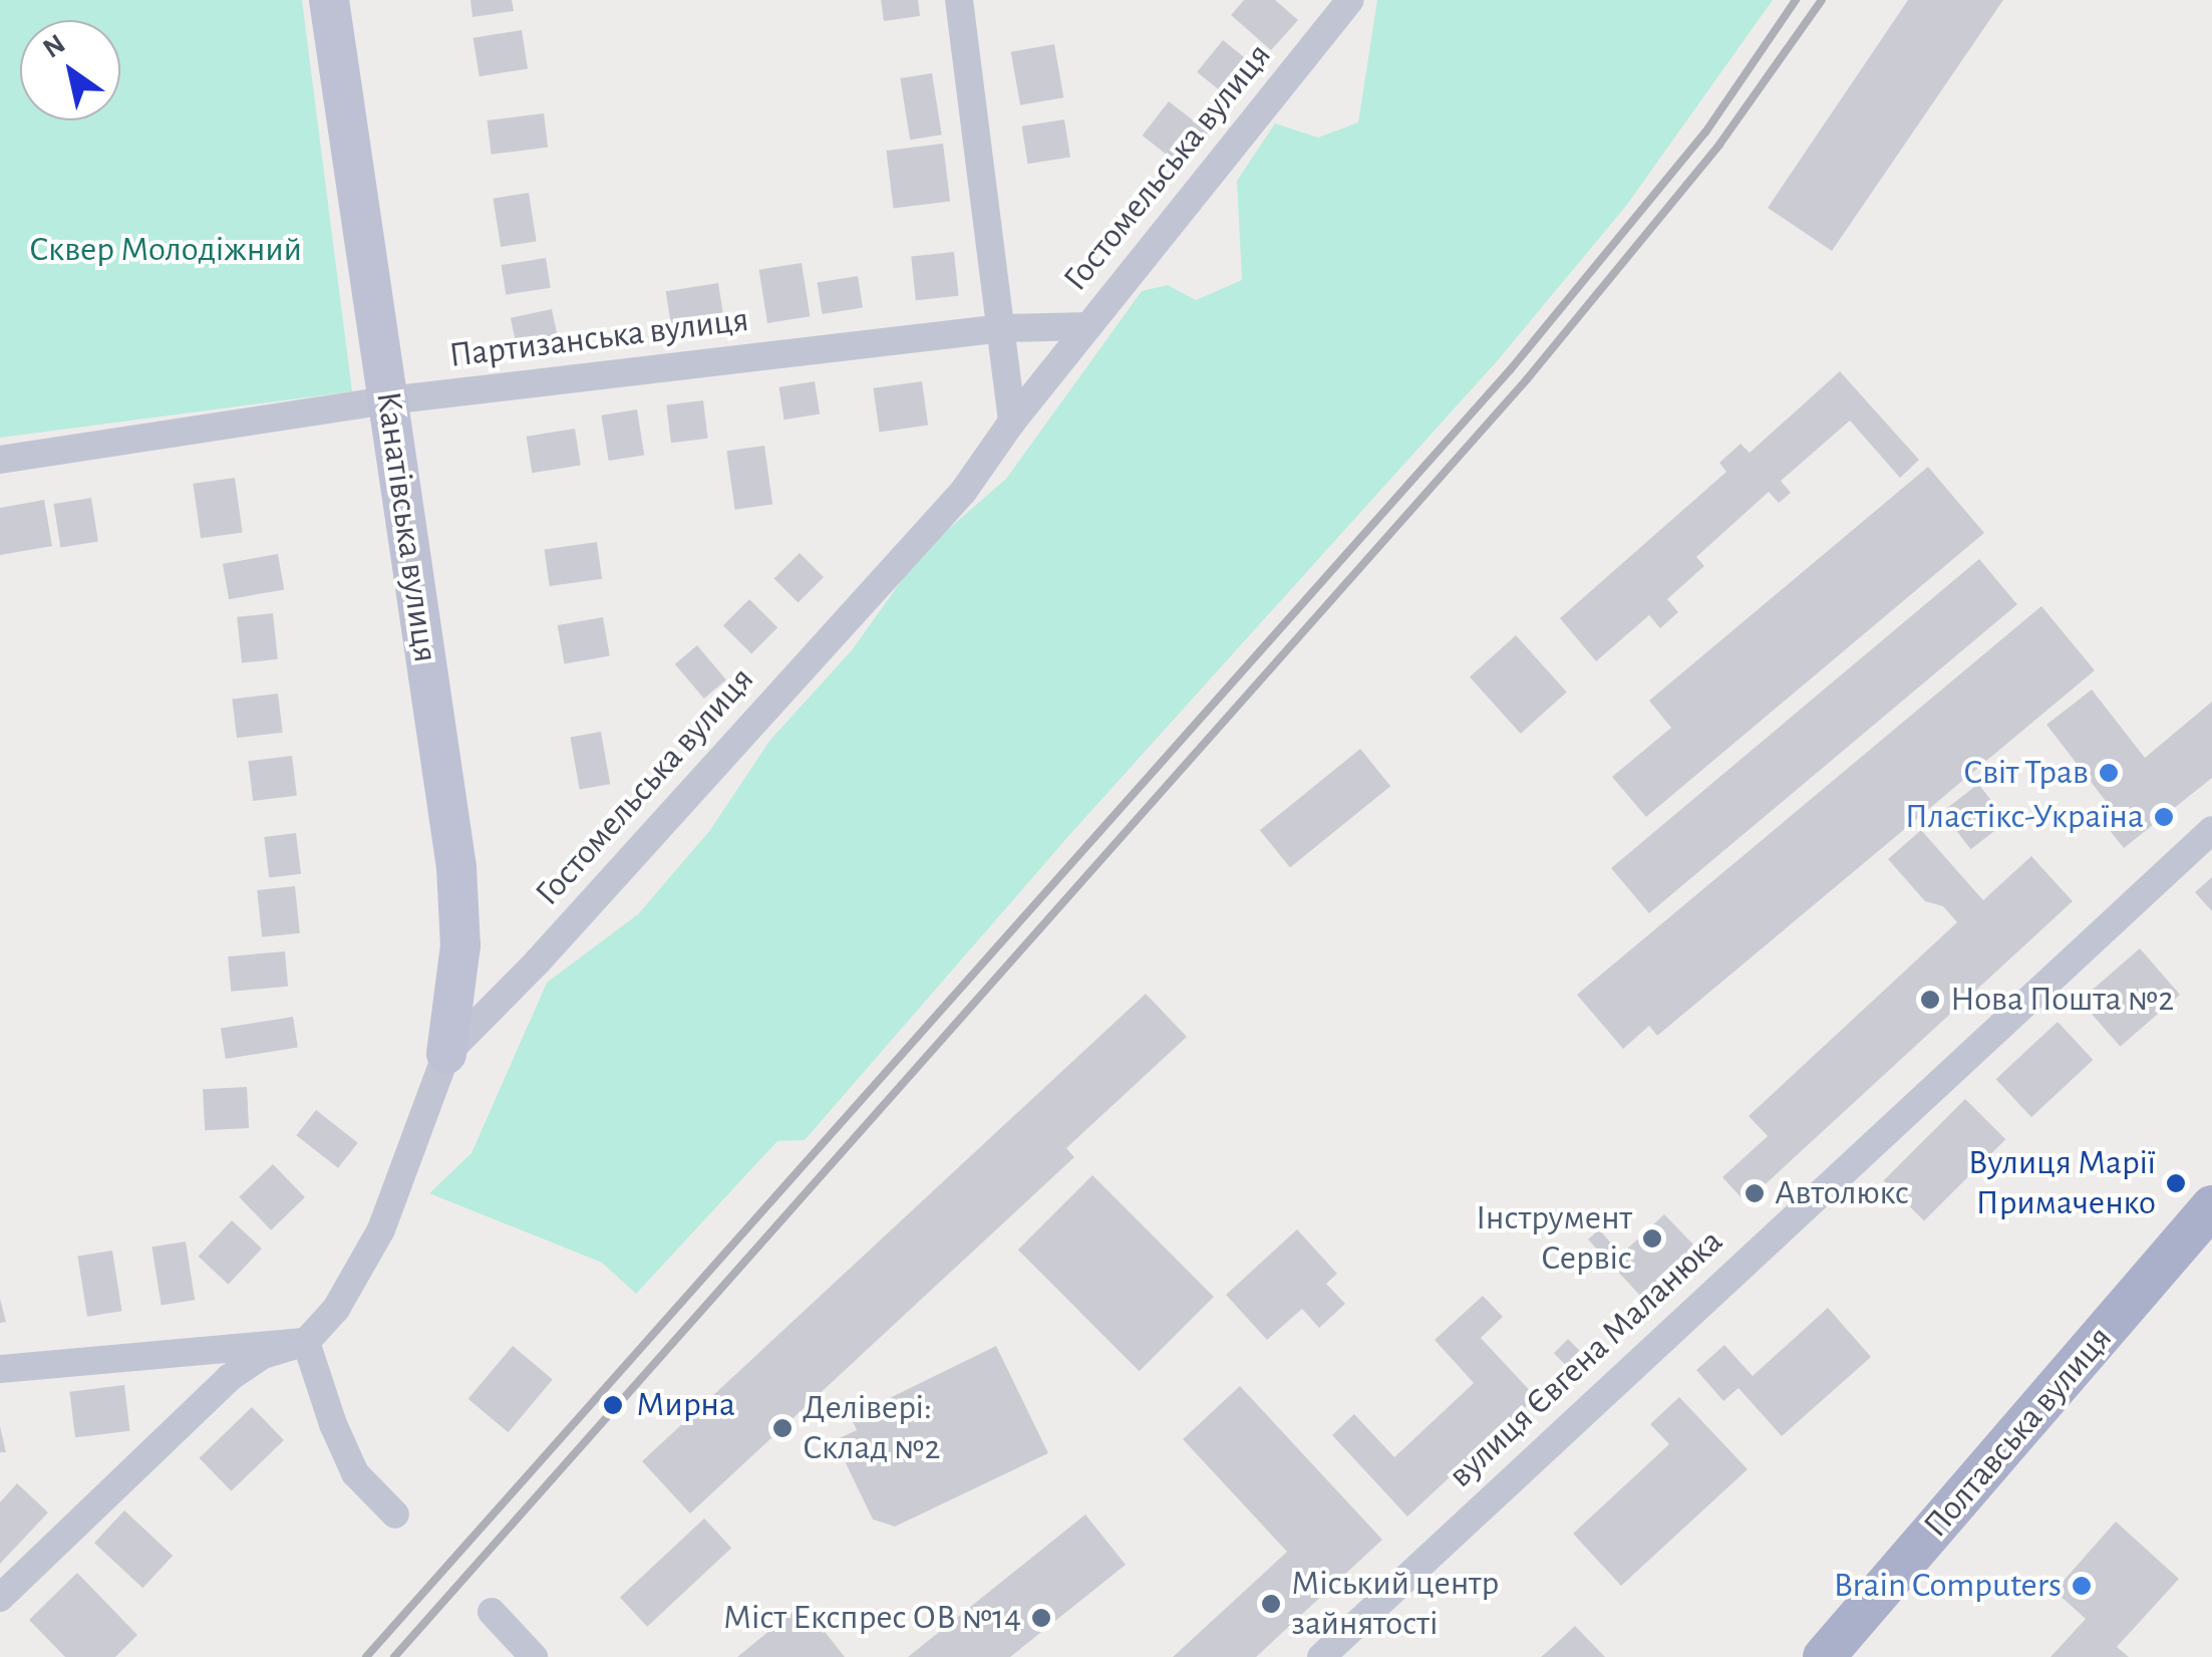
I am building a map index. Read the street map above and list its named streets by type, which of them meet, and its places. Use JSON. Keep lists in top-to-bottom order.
{
  "streets": {
    "main road": ["Полтавська вулиця"],
    "street": [
      "Гостомельська вулиця",
      "Партизанська вулиця",
      "Канатівська вулиця",
      "вулиця Євгена Маланюка"
    ]
  },
  "crossings": [
    ["Гостомельська вулиця", "Партизанська вулиця"],
    ["Гостомельська вулиця", "Канатівська вулиця"],
    ["Партизанська вулиця", "Канатівська вулиця"]
  ],
  "parks": ["Сквер Молодіжний"],
  "places": [
    "Світ Трав",
    "Пластікс-Україна",
    "Нова Пошта №2",
    "Вулиця Марії Примаченко",
    "Автолюкс",
    "Інструмент Сервіс",
    "Мирна",
    "Делівері: Склад №2",
    "Brain Computers",
    "Міський центр зайнятості",
    "Міст Експрес ОВ №14"
  ],
  "north": "top left"
}
